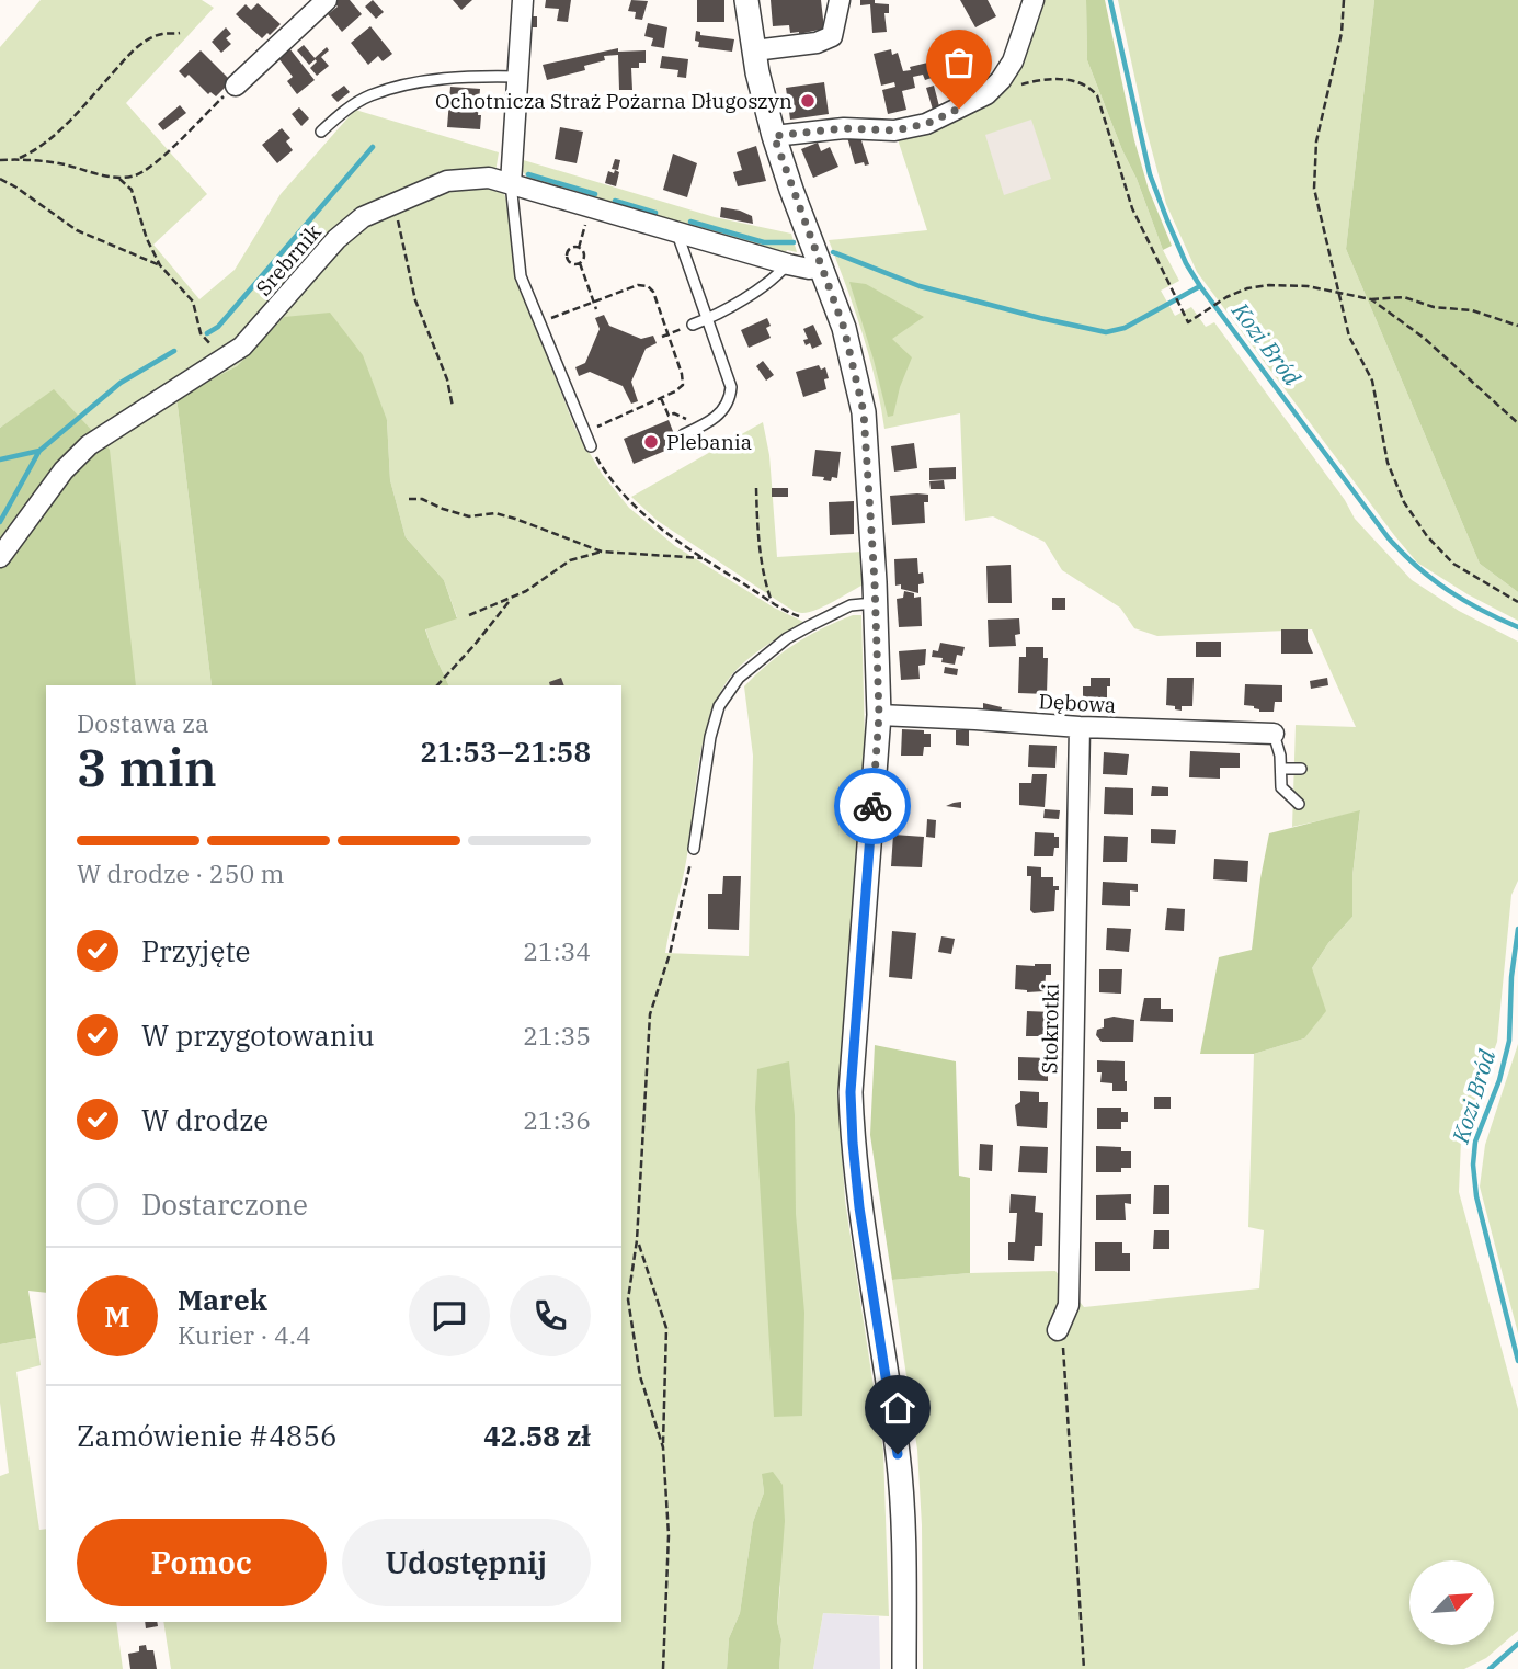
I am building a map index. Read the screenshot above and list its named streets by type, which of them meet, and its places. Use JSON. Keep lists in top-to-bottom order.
{
  "streets": {
    "street": ["Srebrnik", "Dębowa", "Stokrotki"]
  },
  "crossings": [
    ["Dębowa", "Stokrotki"]
  ],
  "water": ["Kozi Bród"],
  "places": ["Ochotnicza Straż Pożarna Długoszyn", "Plebania"],
  "north": "top right",
  "page": {
    "heading": ["3 min", "Dostawa za", "21:53–21:58"],
    "panel": [
      "Marek",
      "Kurier · 4.4",
      "Zamówienie #4856",
      "42.58 zł"
    ],
    "bar": "W drodze · 250 m",
    "list": [
      ["Przyjęte", "21:34"],
      ["W przygotowaniu", "21:35"],
      ["W drodze", "21:36"],
      "Dostarczone"
    ],
    "round": "M",
    "buttons": ["Pomoc", "Udostępnij"]
  }
}
